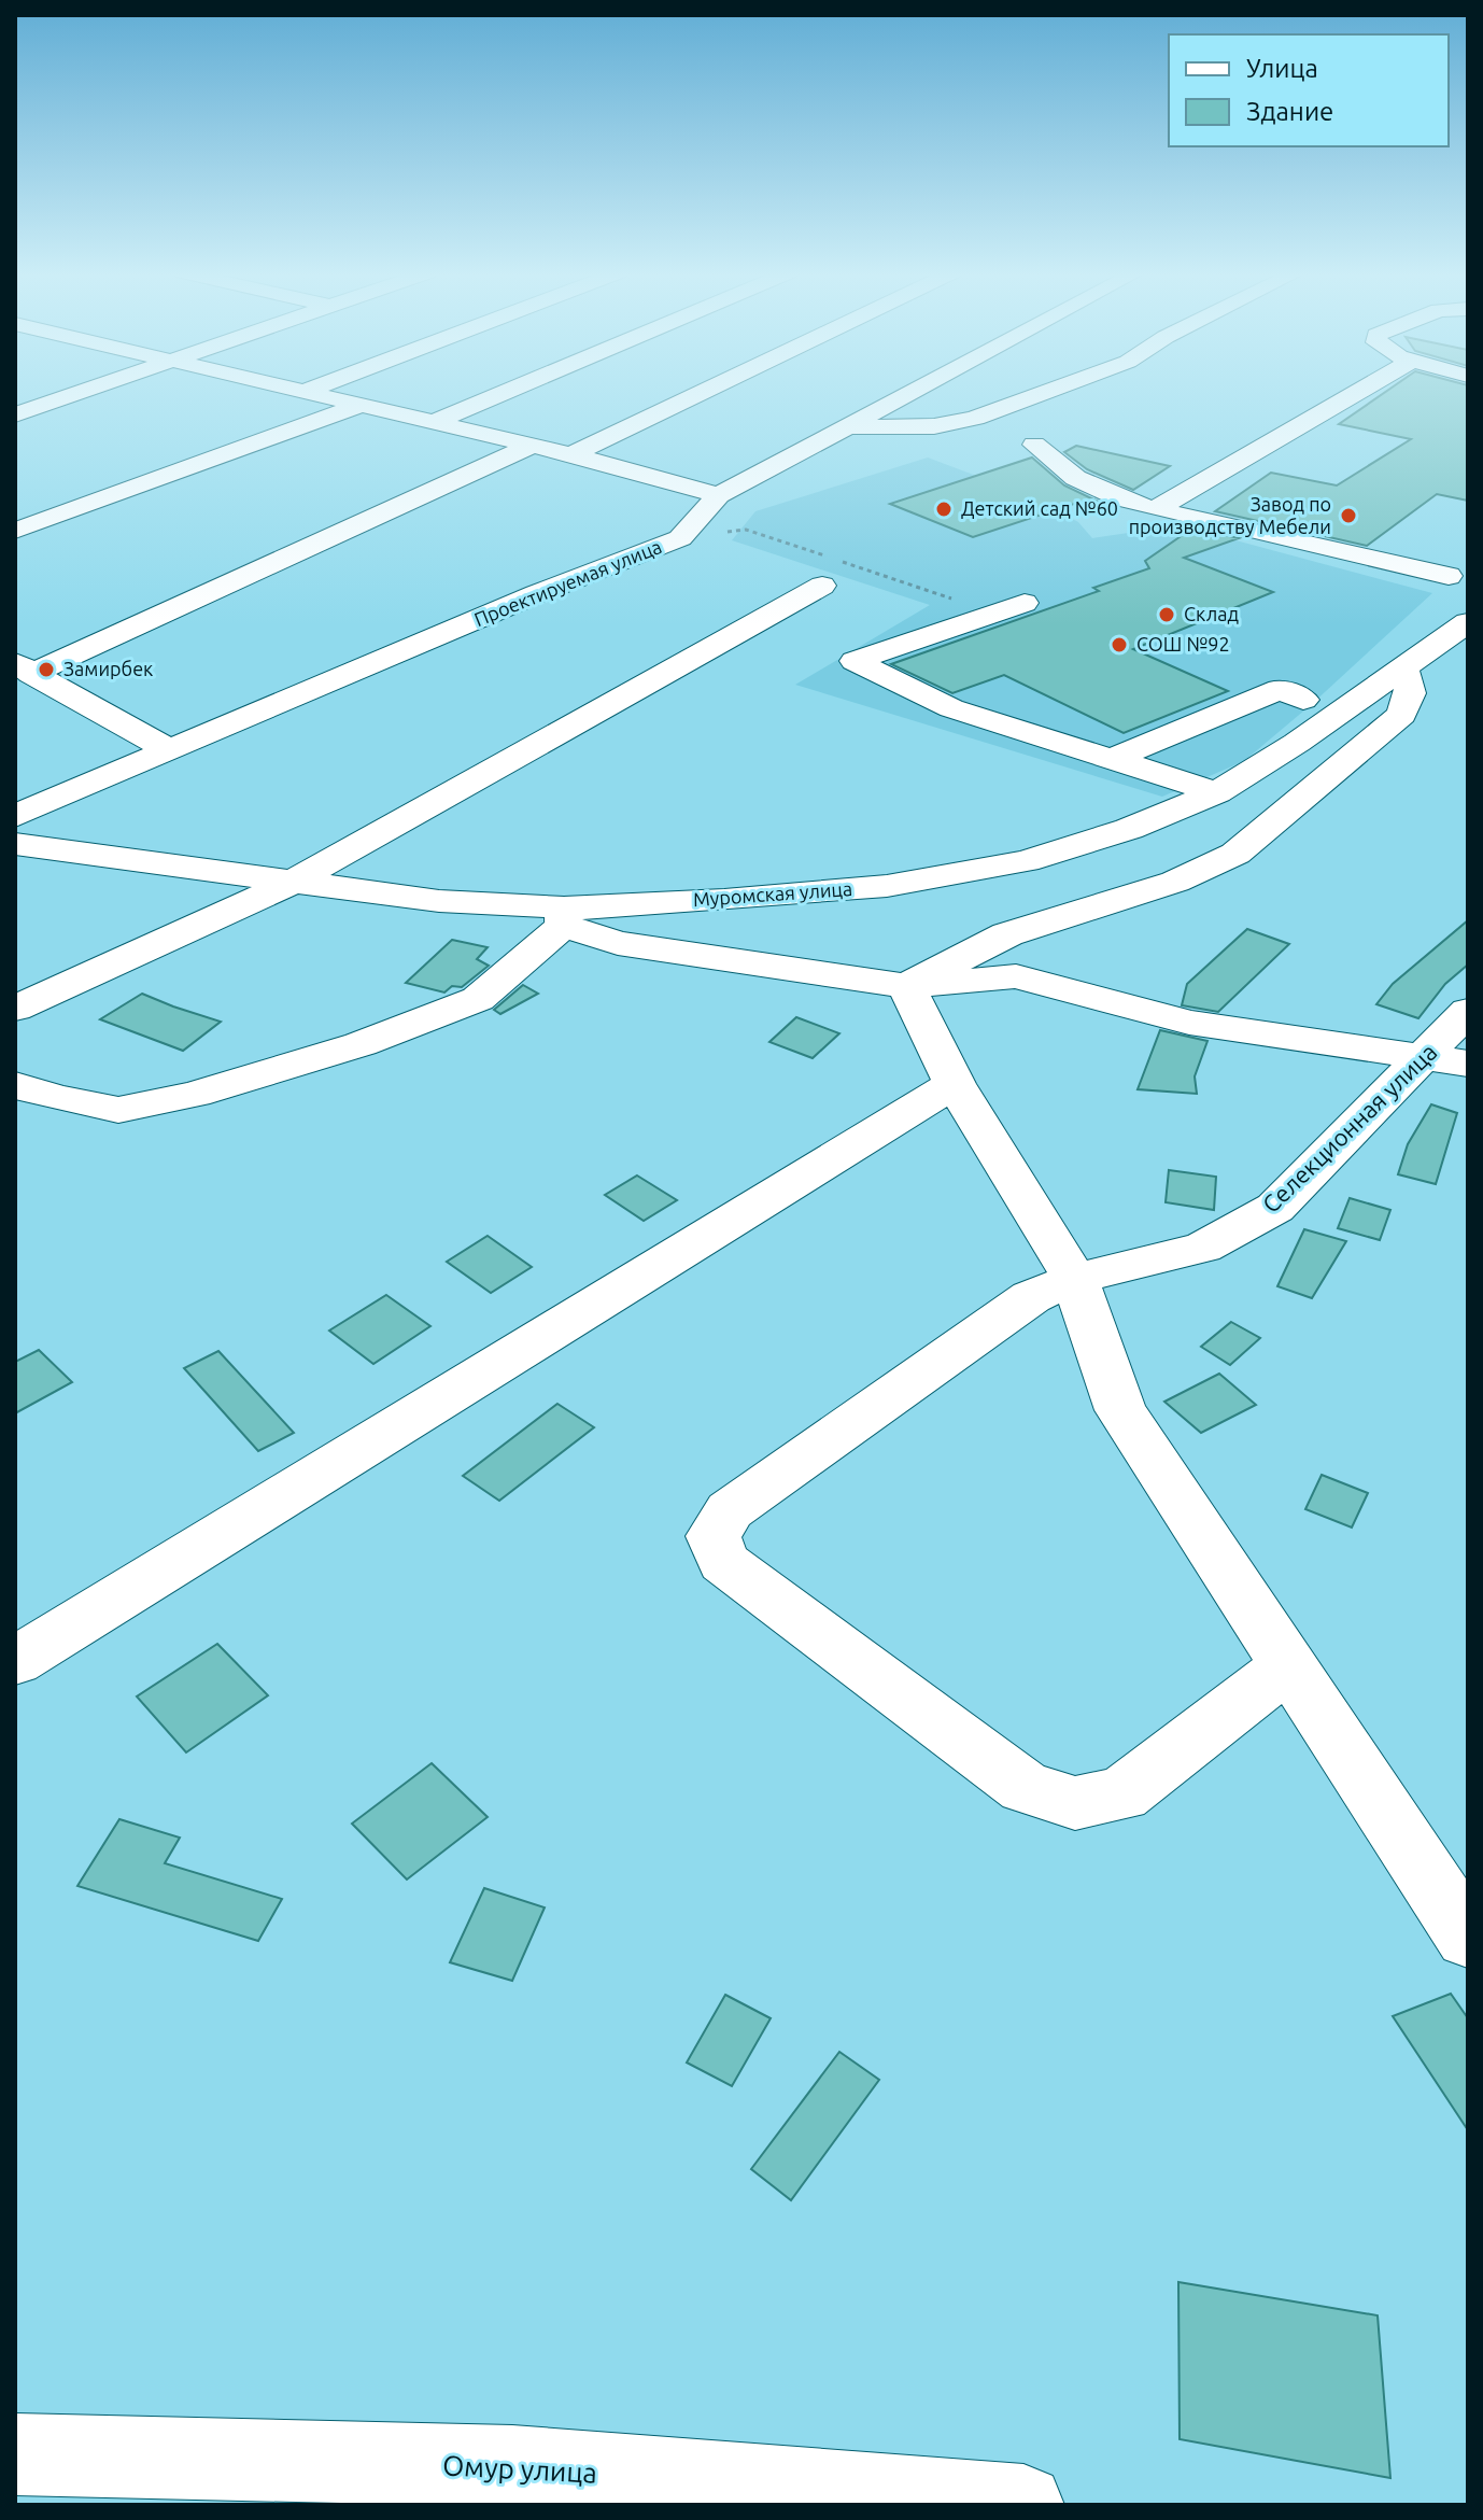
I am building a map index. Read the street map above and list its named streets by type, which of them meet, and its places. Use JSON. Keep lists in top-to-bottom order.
{
  "streets": {
    "street": [
      "Проектируемая улица",
      "Муромская улица",
      "Селекционная улица",
      "Омур улица"
    ]
  },
  "places": [
    "Детский сад №60",
    "Завод по производству Мебели",
    "Склад",
    "СОШ №92",
    "Замирбек"
  ],
  "legend": ["Улица", "Здание"]
}
